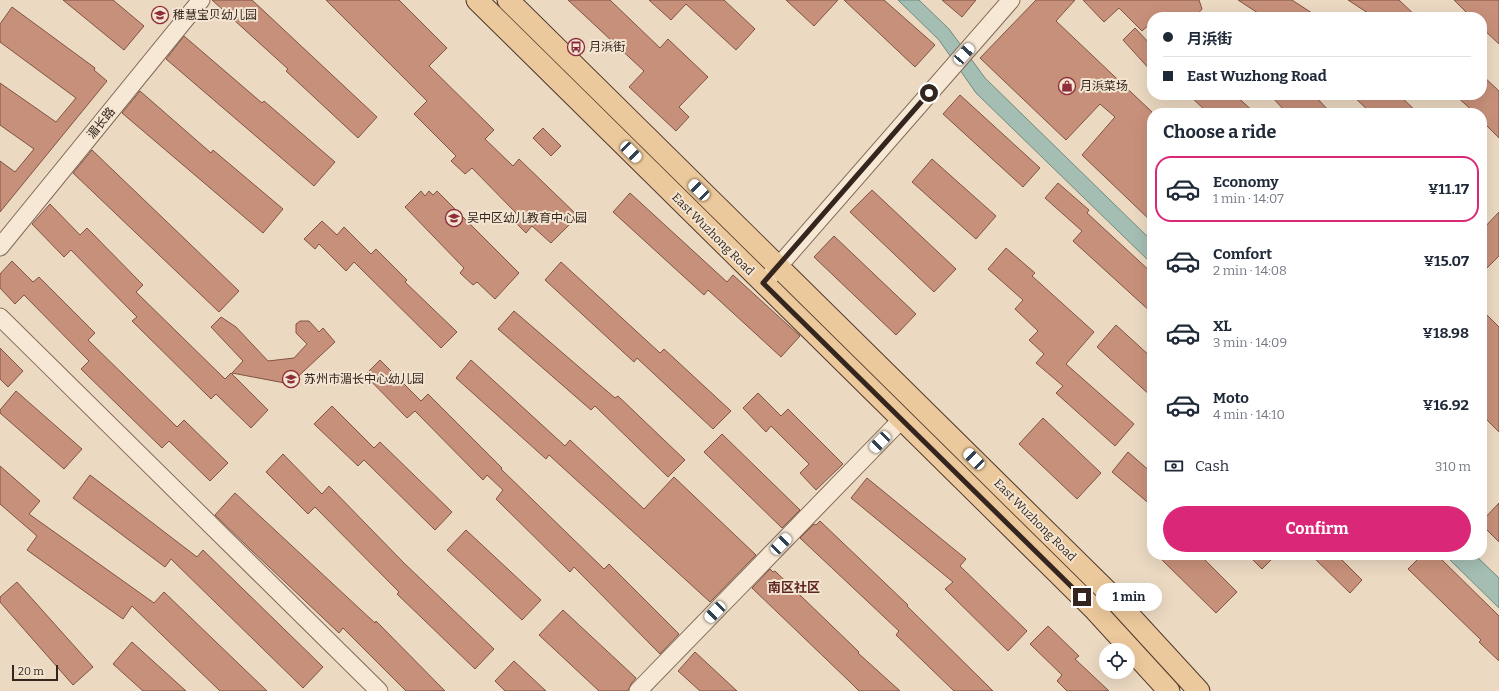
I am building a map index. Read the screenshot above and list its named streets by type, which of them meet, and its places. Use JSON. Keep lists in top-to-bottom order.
{
  "streets": {
    "main road": ["East Wuzhong Road"],
    "street": ["湄长路"]
  },
  "districts": ["南区社区"],
  "places": {
    "school or university": ["稚慧宝贝幼儿园", "吴中区幼儿教育中心园", "苏州市湄长中心幼儿园"],
    "bus stop": ["月浜街"],
    "shop": ["月浜菜场"]
  },
  "scale_bar": "20 m",
  "page": {
    "banner": ["月浜街", "East Wuzhong Road"],
    "heading": "Choose a ride",
    "list": [
      {
        "name": "Economy",
        "note": "1 min · 14:07",
        "value": "¥11.17"
      },
      {
        "name": "Comfort",
        "note": "2 min · 14:08",
        "value": "¥15.07"
      },
      {
        "name": "XL",
        "note": "3 min · 14:09",
        "value": "¥18.98"
      },
      {
        "name": "Moto",
        "note": "4 min · 14:10",
        "value": "¥16.92"
      }
    ],
    "pay": ["Cash", "310 m"],
    "buttons": "Confirm",
    "bubble": "1 min",
    "scale": "20 m"
  }
}
